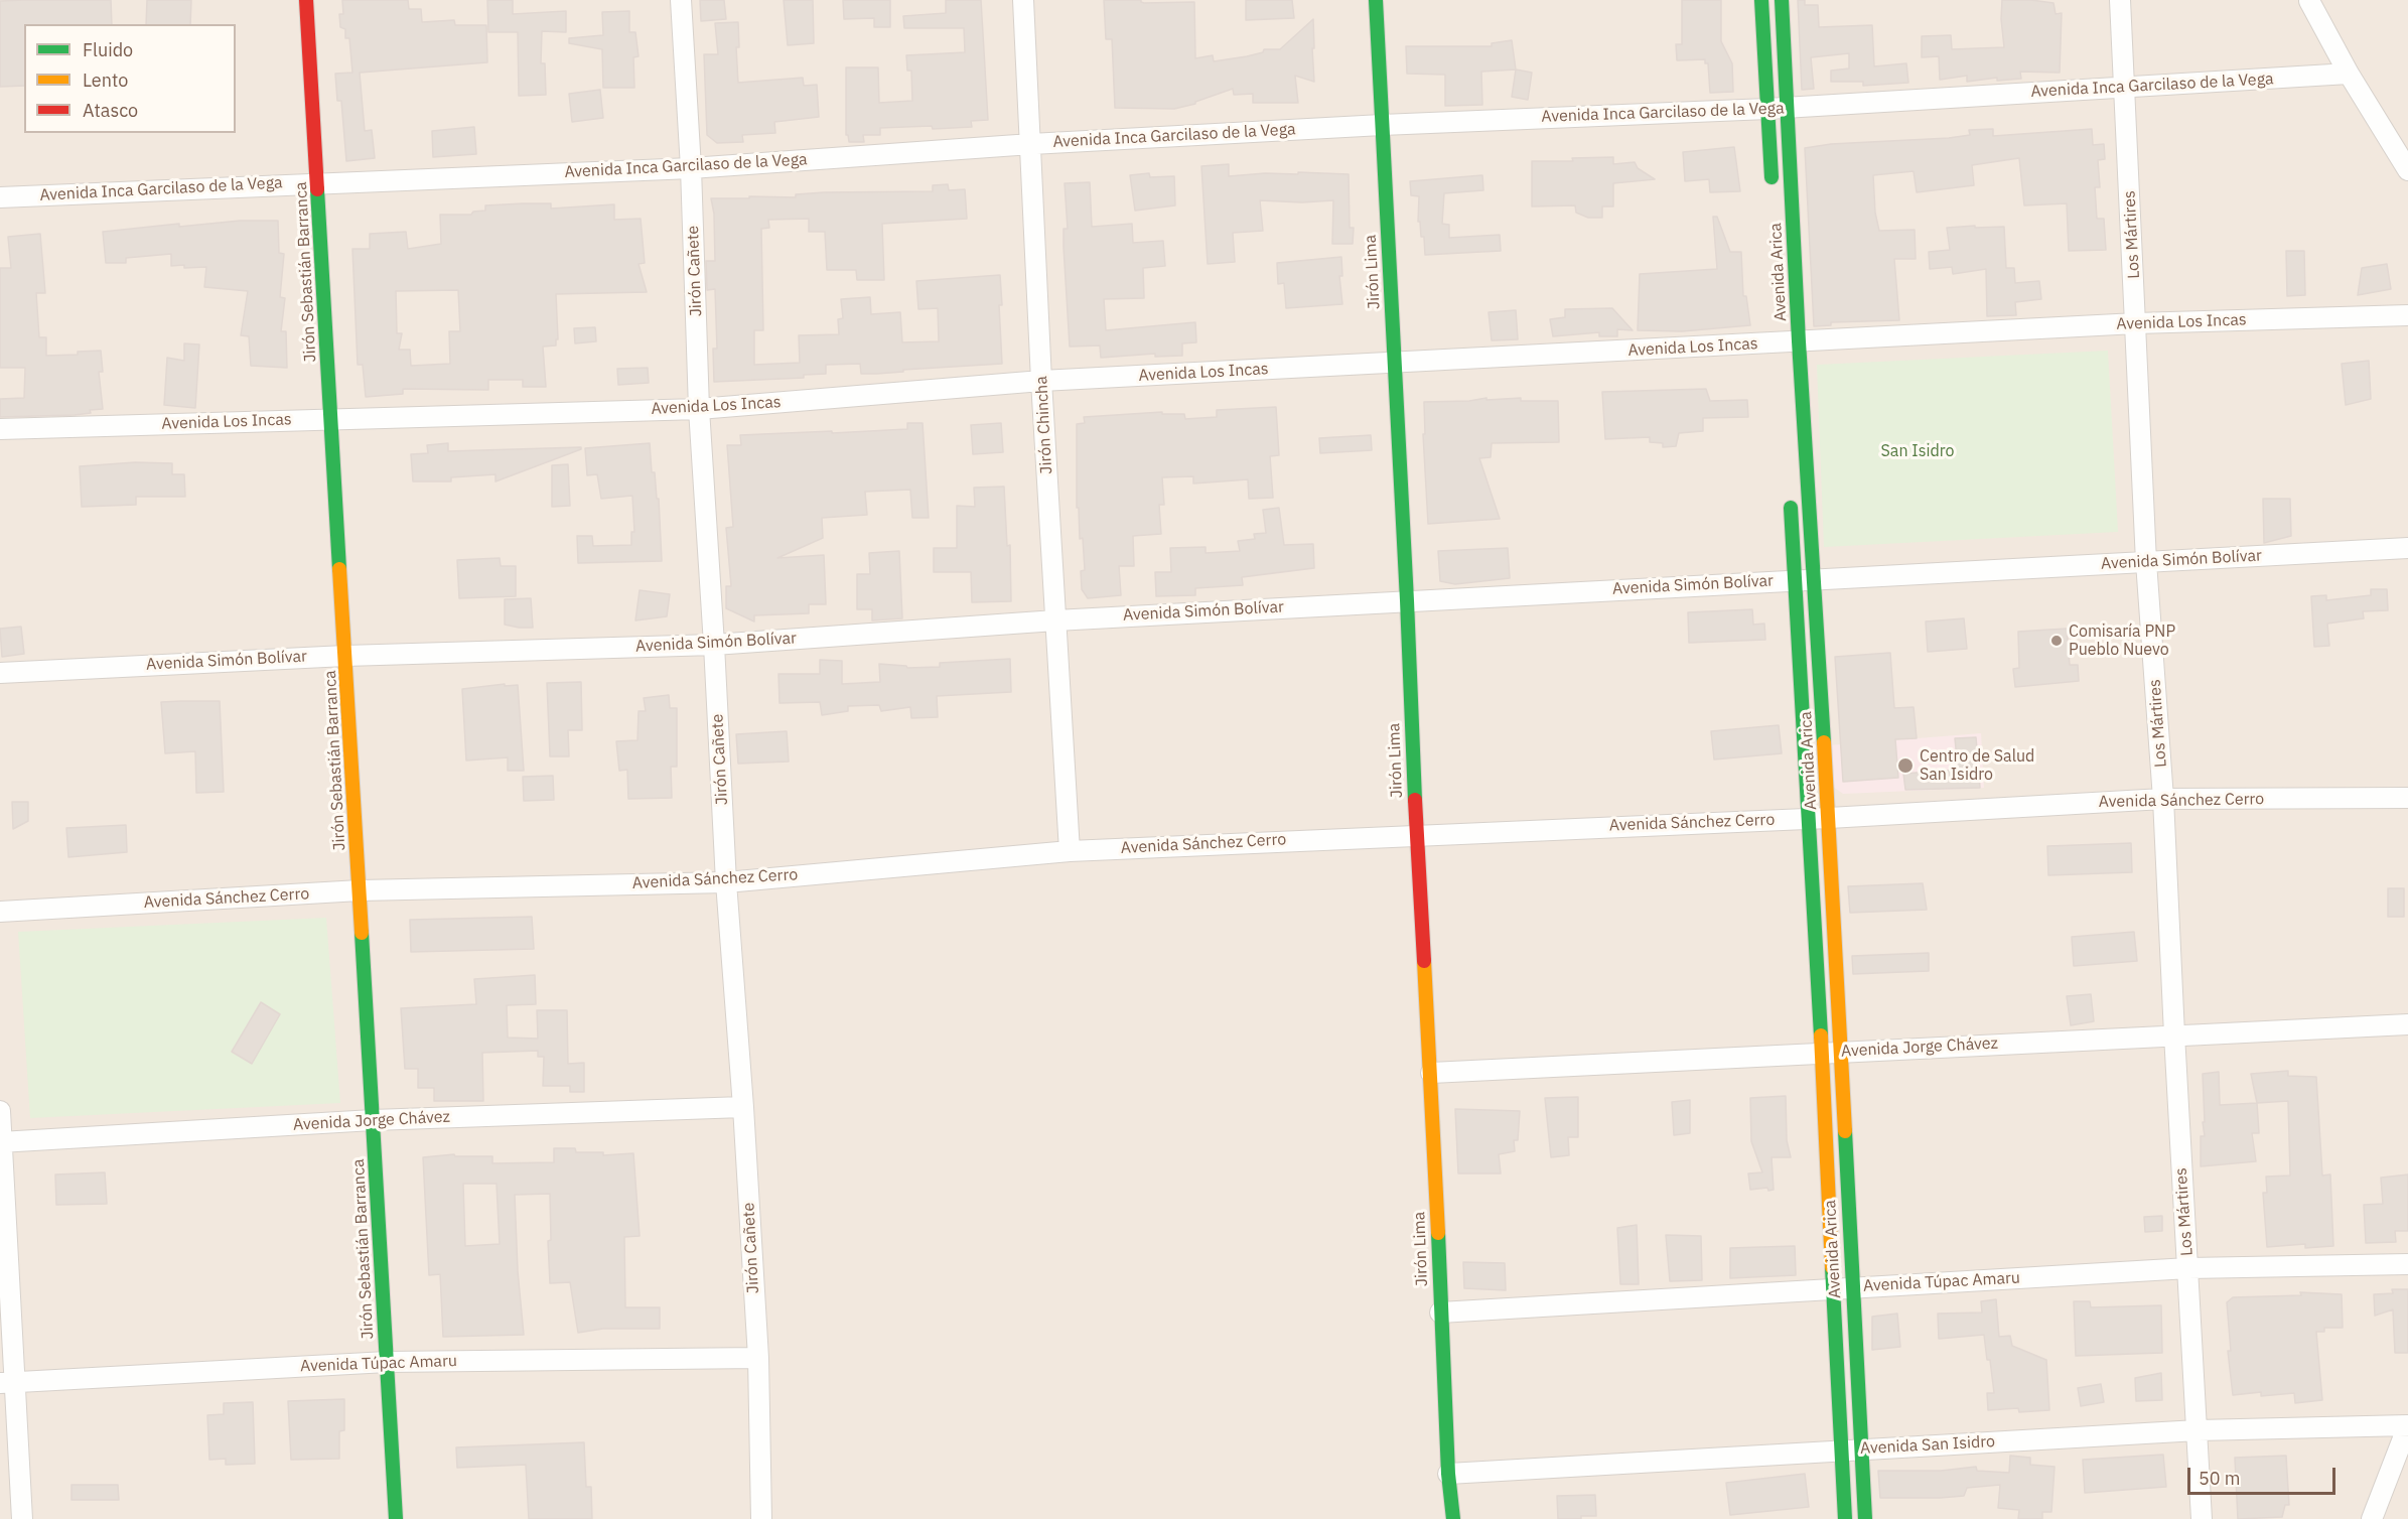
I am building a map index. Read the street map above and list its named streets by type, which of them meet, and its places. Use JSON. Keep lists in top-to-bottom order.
{
  "streets": {
    "street": [
      "Avenida Inca Garcilaso de la Vega",
      "Los Mártires",
      "Jirón Cañete",
      "Jirón Sebastián Barranca",
      "Jirón Lima",
      "Avenida Arica",
      "Avenida Los Incas",
      "Jirón Chincha",
      "Avenida Simón Bolívar",
      "Avenida Sánchez Cerro",
      "Avenida Jorge Chávez",
      "Avenida Túpac Amaru",
      "Avenida San Isidro"
    ]
  },
  "crossings": [
    ["Avenida Inca Garcilaso de la Vega", "Los Mártires"],
    ["Avenida Inca Garcilaso de la Vega", "Jirón Cañete"],
    ["Avenida Inca Garcilaso de la Vega", "Jirón Sebastián Barranca"],
    ["Avenida Inca Garcilaso de la Vega", "Jirón Lima"],
    ["Avenida Inca Garcilaso de la Vega", "Avenida Arica"],
    ["Avenida Inca Garcilaso de la Vega", "Jirón Chincha"],
    ["Los Mártires", "Avenida Los Incas"],
    ["Los Mártires", "Avenida Simón Bolívar"],
    ["Los Mártires", "Avenida Sánchez Cerro"],
    ["Los Mártires", "Avenida Jorge Chávez"],
    ["Los Mártires", "Avenida Túpac Amaru"],
    ["Los Mártires", "Avenida San Isidro"],
    ["Jirón Cañete", "Avenida Los Incas"],
    ["Jirón Cañete", "Avenida Simón Bolívar"],
    ["Jirón Cañete", "Avenida Sánchez Cerro"],
    ["Jirón Cañete", "Avenida Jorge Chávez"],
    ["Jirón Cañete", "Avenida Túpac Amaru"],
    ["Jirón Sebastián Barranca", "Avenida Los Incas"],
    ["Jirón Sebastián Barranca", "Avenida Simón Bolívar"],
    ["Jirón Sebastián Barranca", "Avenida Sánchez Cerro"],
    ["Jirón Sebastián Barranca", "Avenida Jorge Chávez"],
    ["Jirón Sebastián Barranca", "Avenida Túpac Amaru"],
    ["Jirón Lima", "Avenida Los Incas"],
    ["Jirón Lima", "Avenida Simón Bolívar"],
    ["Jirón Lima", "Avenida Sánchez Cerro"],
    ["Jirón Lima", "Avenida Jorge Chávez"],
    ["Jirón Lima", "Avenida Túpac Amaru"],
    ["Jirón Lima", "Avenida San Isidro"],
    ["Avenida Arica", "Avenida Los Incas"],
    ["Avenida Arica", "Avenida Simón Bolívar"],
    ["Avenida Arica", "Avenida Sánchez Cerro"],
    ["Avenida Arica", "Avenida Jorge Chávez"],
    ["Avenida Arica", "Avenida Túpac Amaru"],
    ["Avenida Arica", "Avenida San Isidro"],
    ["Avenida Los Incas", "Jirón Chincha"],
    ["Jirón Chincha", "Avenida Simón Bolívar"],
    ["Jirón Chincha", "Avenida Sánchez Cerro"]
  ],
  "parks": ["San Isidro"],
  "places": ["Comisaría PNP Pueblo Nuevo", "Centro de Salud San Isidro"],
  "legend": ["Fluido", "Lento", "Atasco"],
  "scale_bar": "50 m"
}
